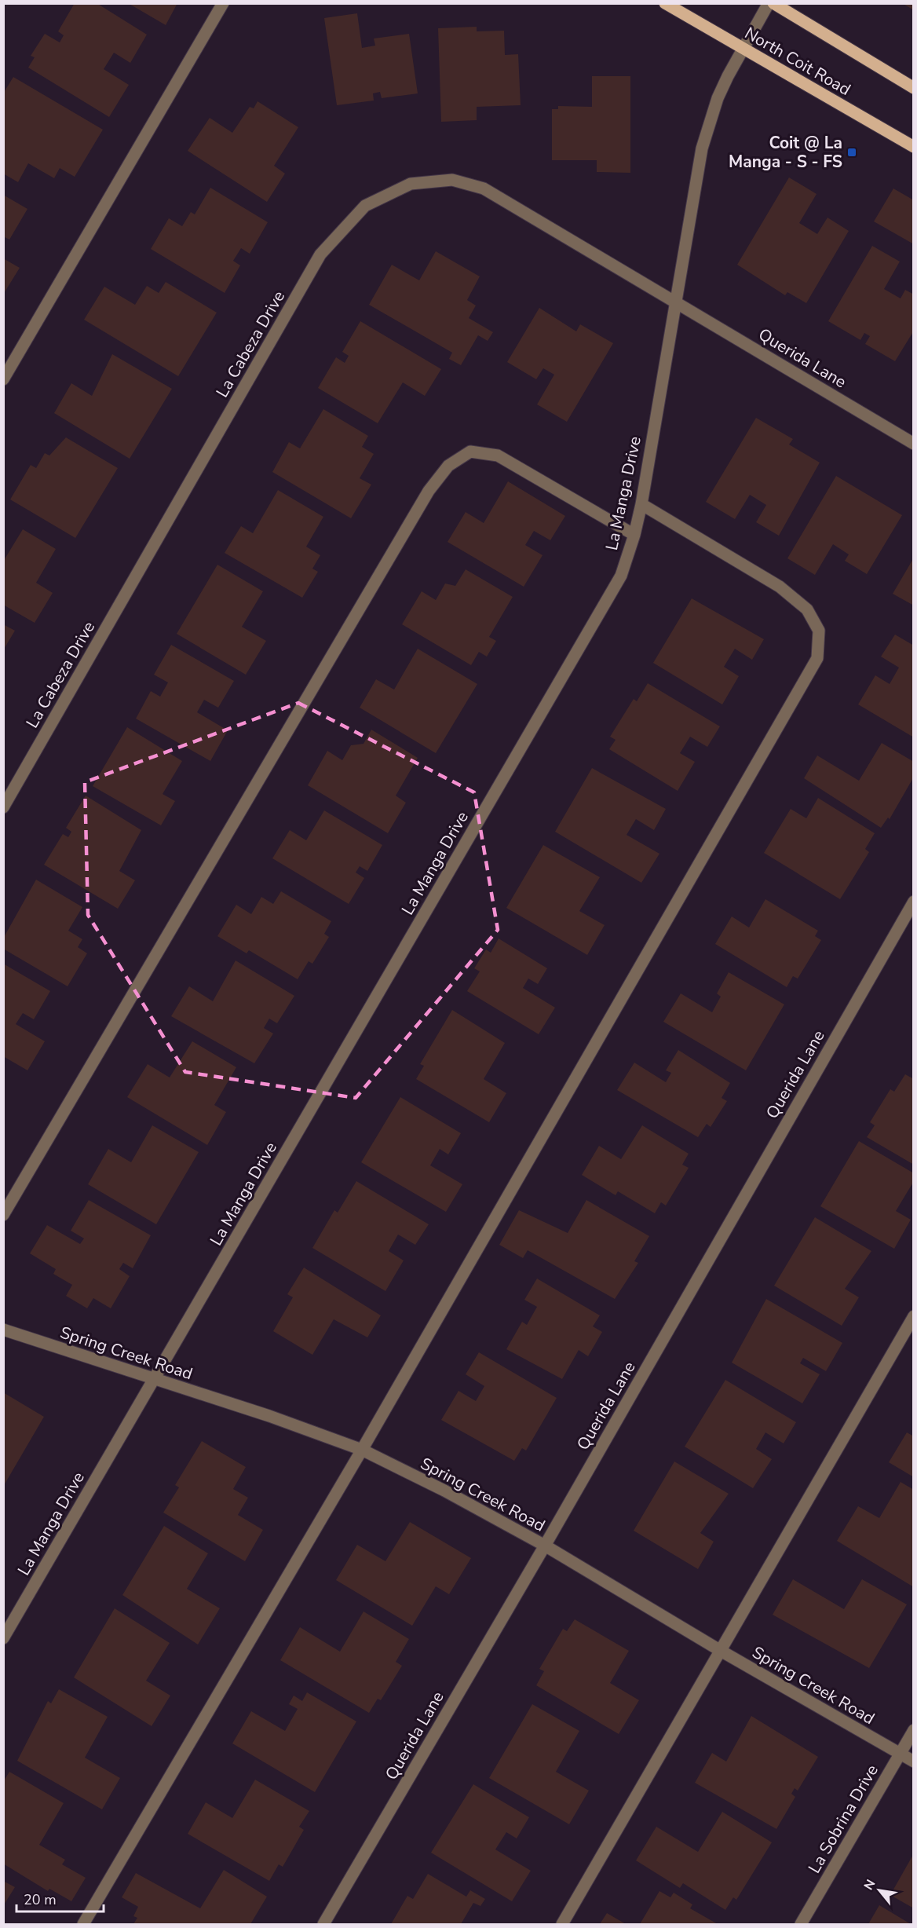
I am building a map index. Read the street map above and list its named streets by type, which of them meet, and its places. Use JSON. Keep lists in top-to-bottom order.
{
  "streets": {
    "main road": ["North Coit Road"],
    "street": [
      "La Cabeza Drive",
      "Querida Lane",
      "La Manga Drive",
      "Spring Creek Road",
      "La Sobrina Drive"
    ]
  },
  "crossings": [
    ["North Coit Road", "La Manga Drive"],
    ["La Cabeza Drive", "Querida Lane"],
    ["La Cabeza Drive", "La Manga Drive"],
    ["Querida Lane", "La Manga Drive"],
    ["Querida Lane", "Spring Creek Road"],
    ["La Manga Drive", "Spring Creek Road"],
    ["Spring Creek Road", "La Sobrina Drive"]
  ],
  "places": {
    "transit": ["Coit @ La Manga - S - FS"]
  },
  "scale_bar": "20 m",
  "north": "top left"
}
